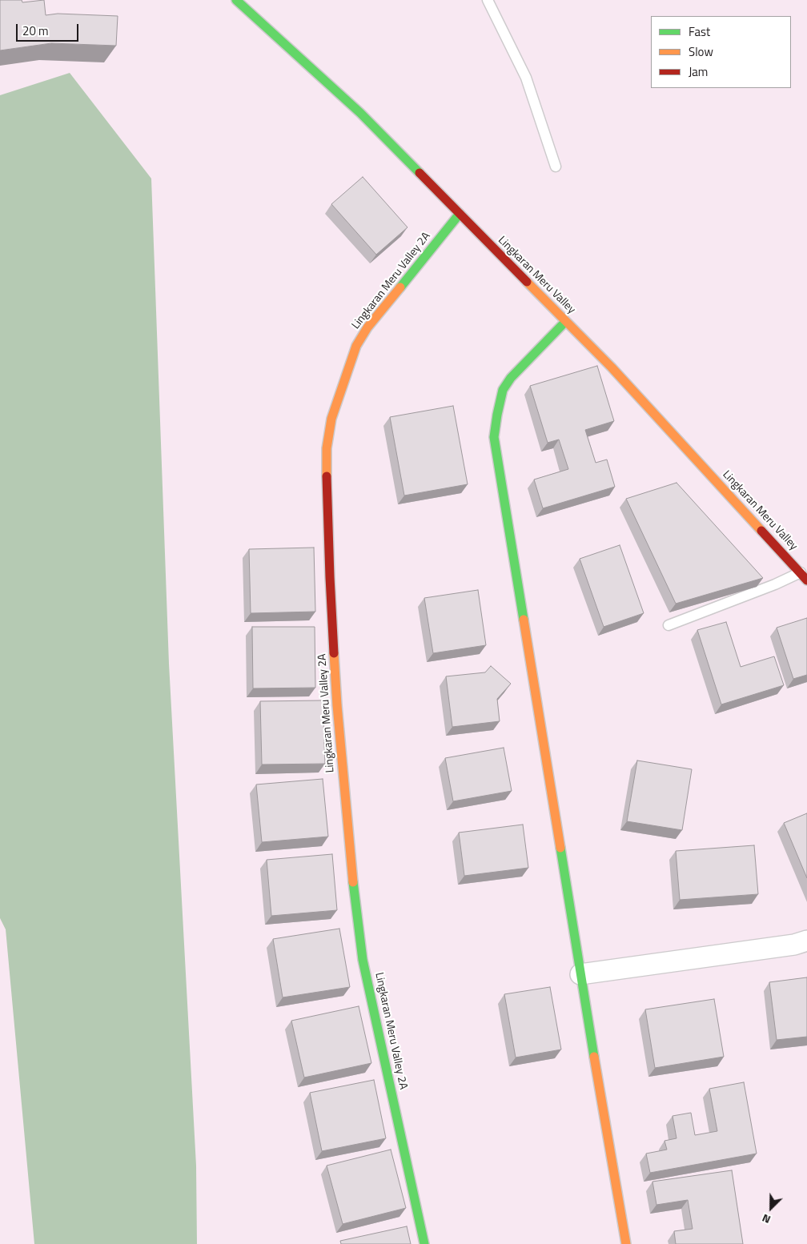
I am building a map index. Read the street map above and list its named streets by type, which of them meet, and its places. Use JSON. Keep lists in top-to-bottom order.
{
  "streets": {
    "street": ["Lingkaran Meru Valley", "Lingkaran Meru Valley 2A"]
  },
  "crossings": [
    ["Lingkaran Meru Valley", "Lingkaran Meru Valley 2A"]
  ],
  "legend": ["Fast", "Slow", "Jam"],
  "scale_bar": "20 m",
  "north": "bottom left"
}
